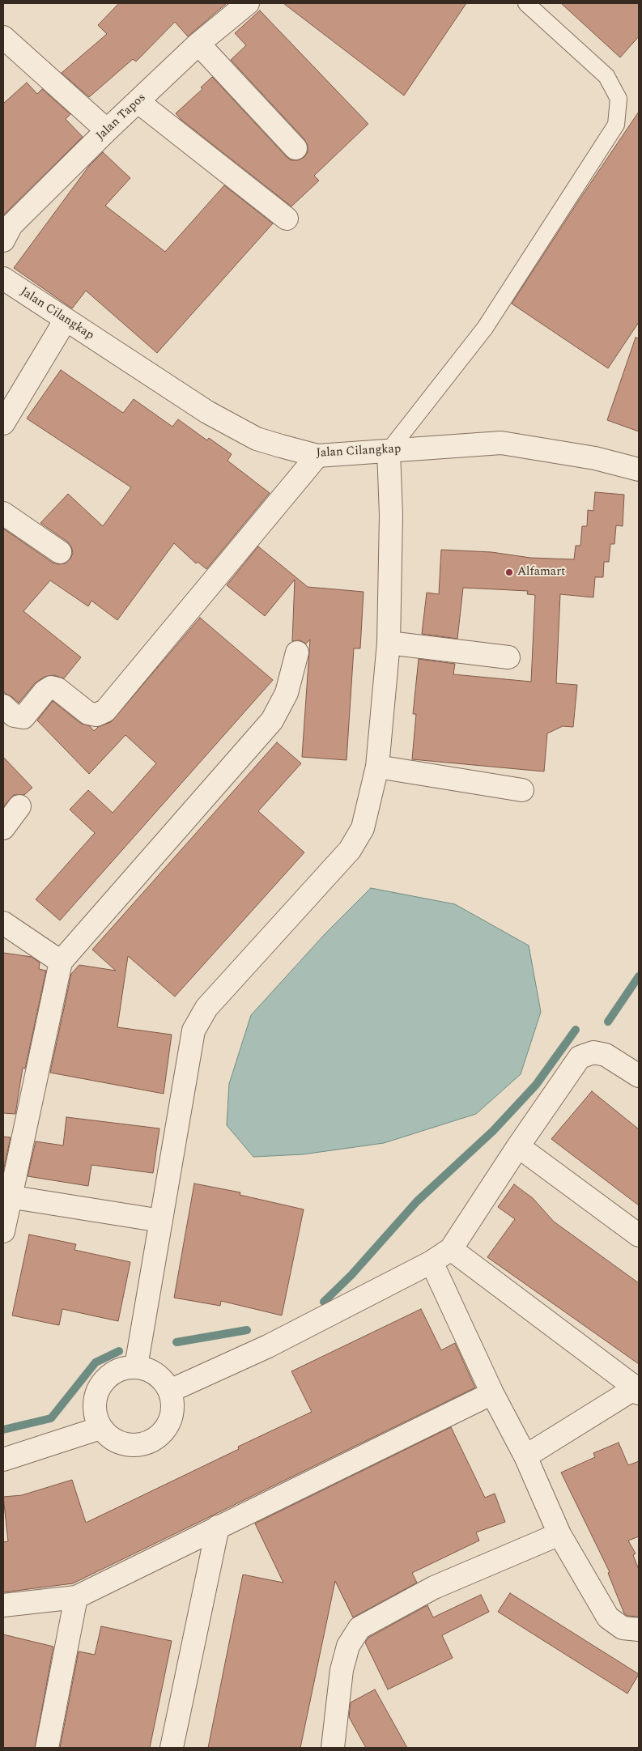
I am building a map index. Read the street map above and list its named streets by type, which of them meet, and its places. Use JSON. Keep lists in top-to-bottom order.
{
  "streets": {
    "street": ["Jalan Tapos", "Jalan Cilangkap"]
  },
  "places": ["Alfamart"]
}
